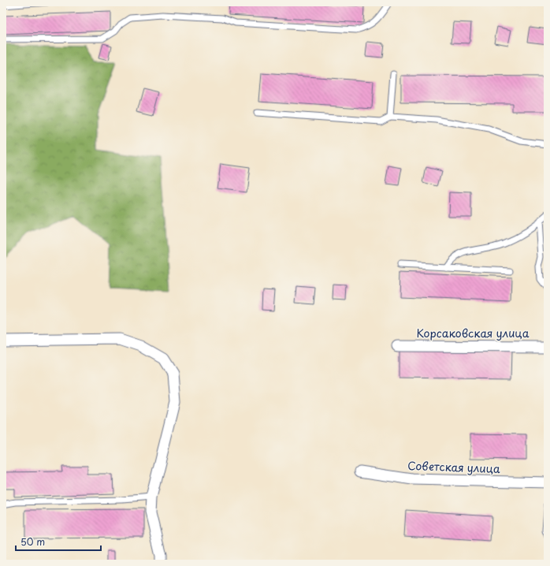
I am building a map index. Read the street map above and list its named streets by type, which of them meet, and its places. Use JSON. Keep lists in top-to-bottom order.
{
  "streets": {
    "street": ["Корсаковская улица", "Советская улица"]
  },
  "scale_bar": "50 m"
}
